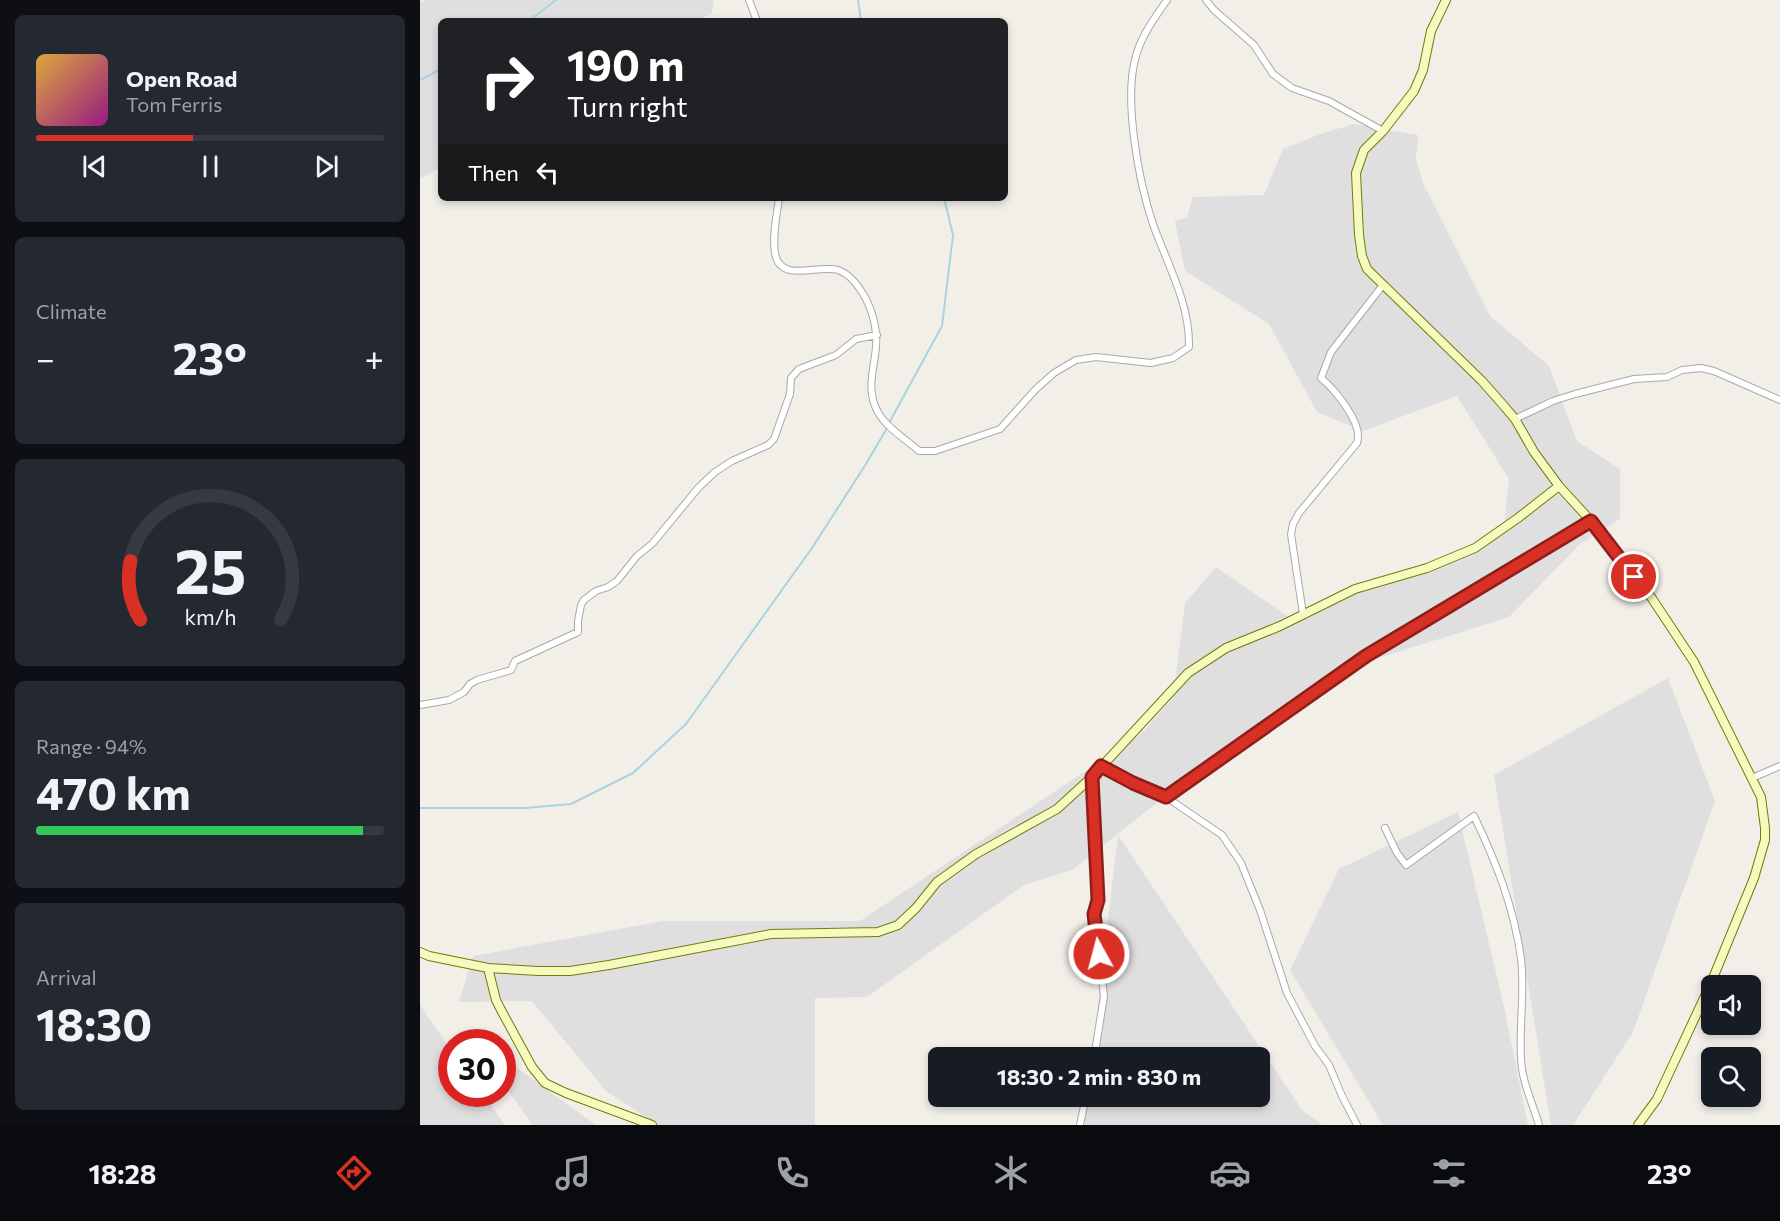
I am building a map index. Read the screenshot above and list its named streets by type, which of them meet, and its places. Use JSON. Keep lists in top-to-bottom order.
{
  "page": {
    "turn": ["190 m", "Turn right"],
    "song": ["Open Road", "Tom Ferris"],
    "then": "Then",
    "tile": [
      "Climate",
      ["Range · 94%", "470 km"],
      ["Arrival", "18:30"]
    ],
    "heat": ["−", "23°", "+"],
    "limit": "30",
    "trip": "18:30 · 2 min · 830 m",
    "tabs": ["18:28", "23°"],
    "gauge": ["25", "km/h"]
  }
}
